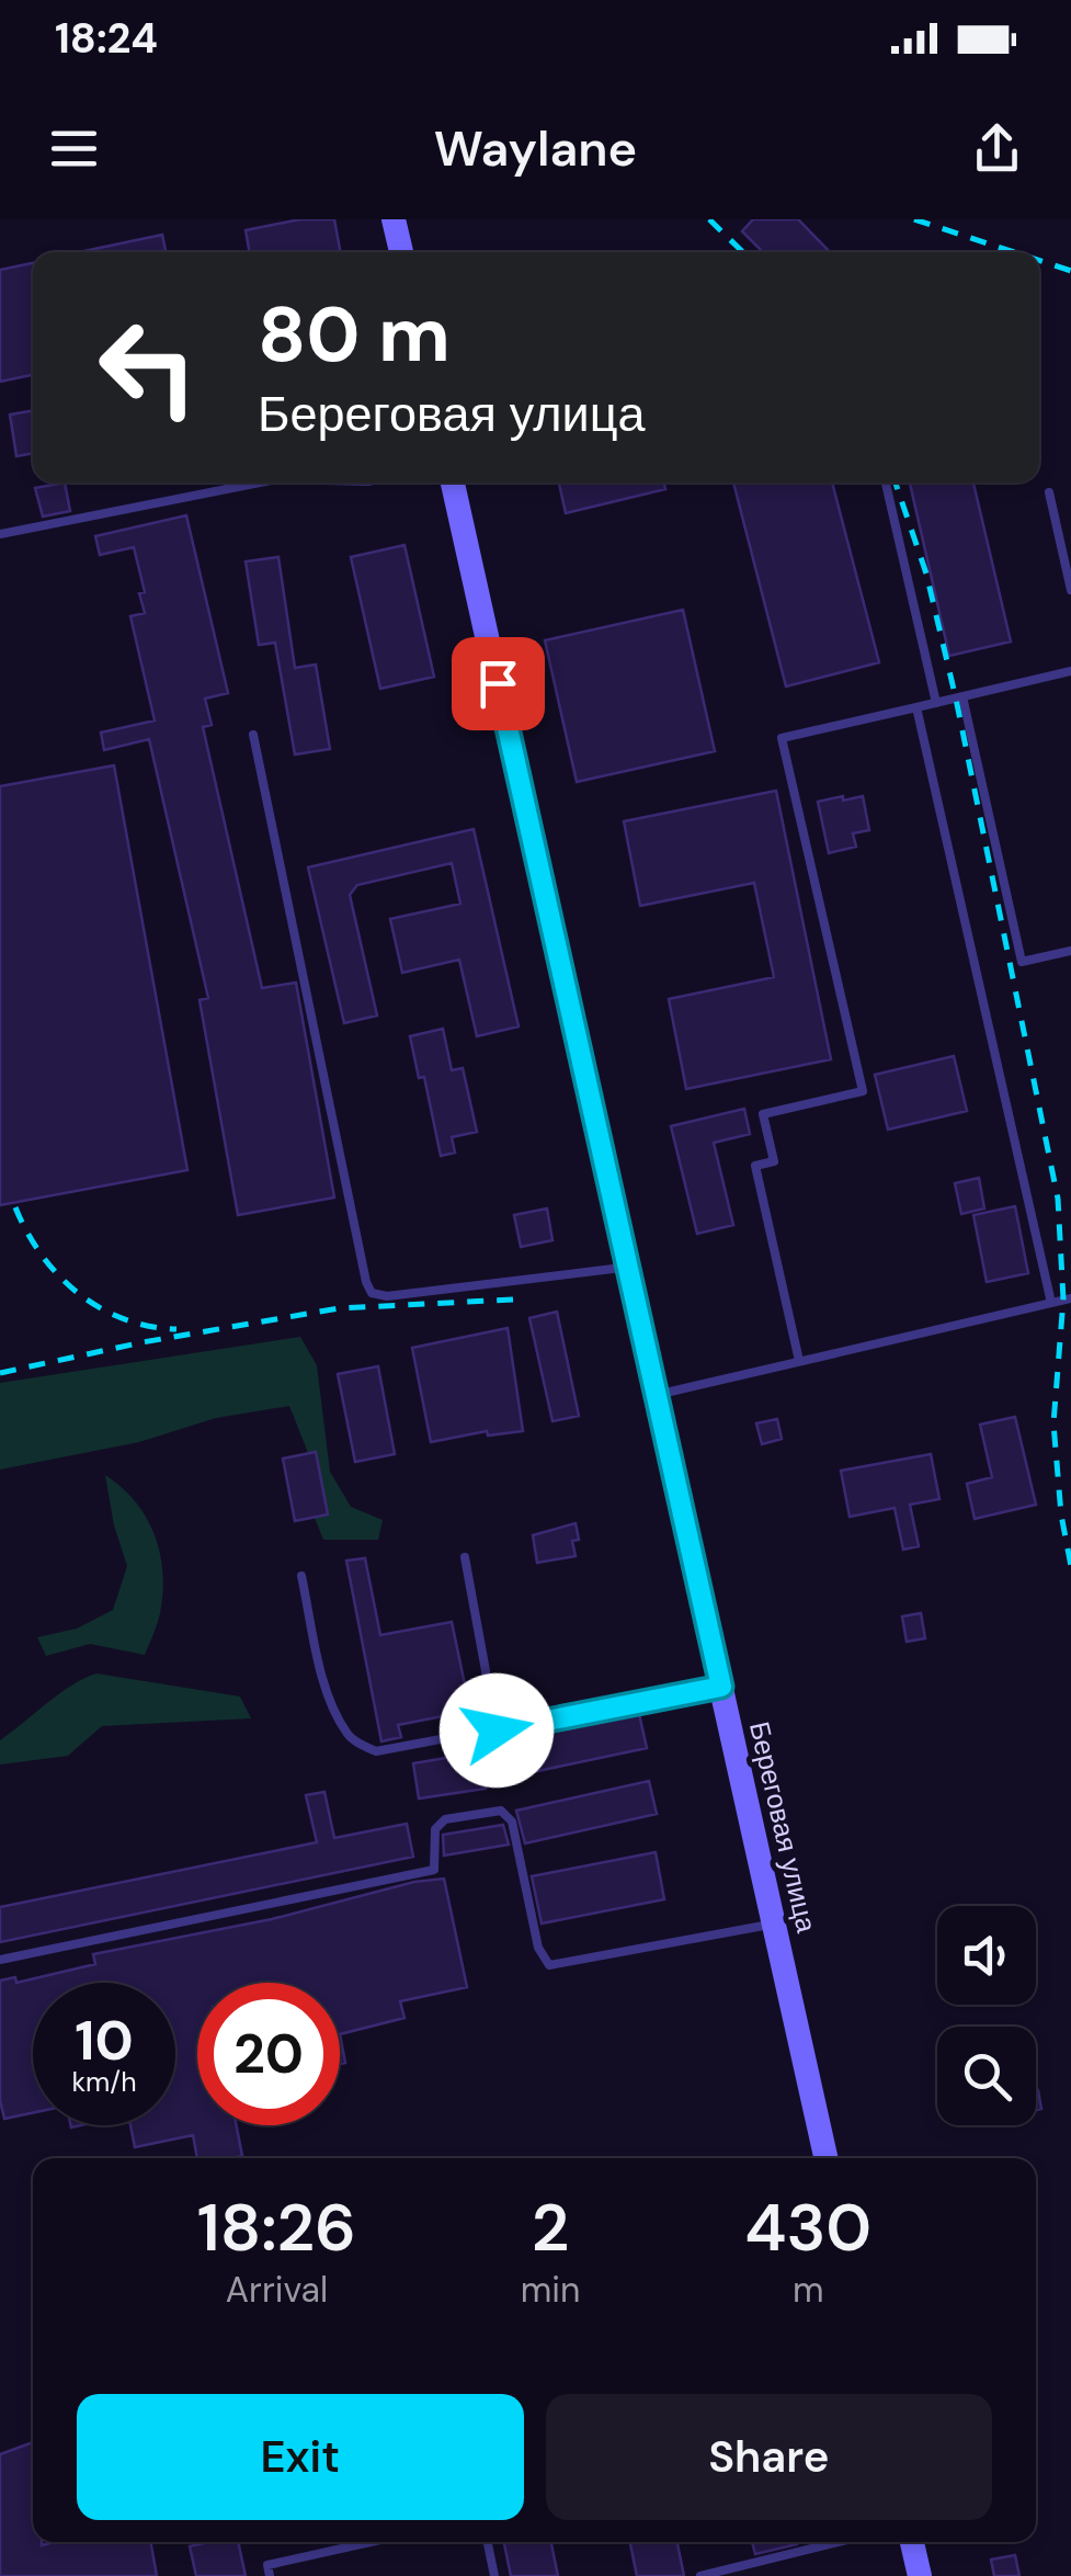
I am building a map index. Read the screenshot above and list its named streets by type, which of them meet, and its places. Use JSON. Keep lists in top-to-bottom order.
{
  "streets": {
    "street": ["Береговая улица"]
  },
  "page": {
    "status": "18:24",
    "header": "Waylane",
    "turn": ["80 m", "Береговая улица"],
    "speed": "10 km/h",
    "limit": "20",
    "eta": [
      "18:26",
      "Arrival",
      "2",
      "min",
      "430",
      "m"
    ],
    "buttons": ["Exit", "Share"]
  }
}
